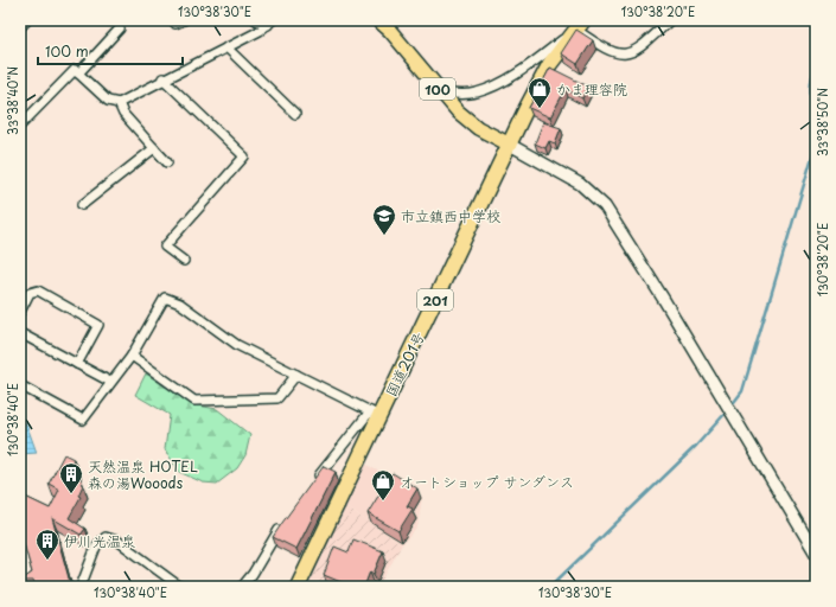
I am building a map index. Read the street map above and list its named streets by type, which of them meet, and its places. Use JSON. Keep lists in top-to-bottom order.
{
  "streets": {
    "highway": ["201", "国道201号"],
    "main road": ["100"]
  },
  "crossings": [
    ["100", "国道201号"]
  ],
  "places": {
    "shop": ["かま理容院", "オートショップ サンダンス"],
    "school or university": ["市立鎮西中学校"],
    "building": ["天然温泉 HOTEL 森の湯Wooods", "伊川光温泉"]
  },
  "scale_bar": "100 m",
  "coordinates": [
    "130°38'30\"E",
    "130°38'20\"E",
    "33°38'40\"N",
    "33°38'50\"N",
    "130°38'40\"E"
  ]
}
